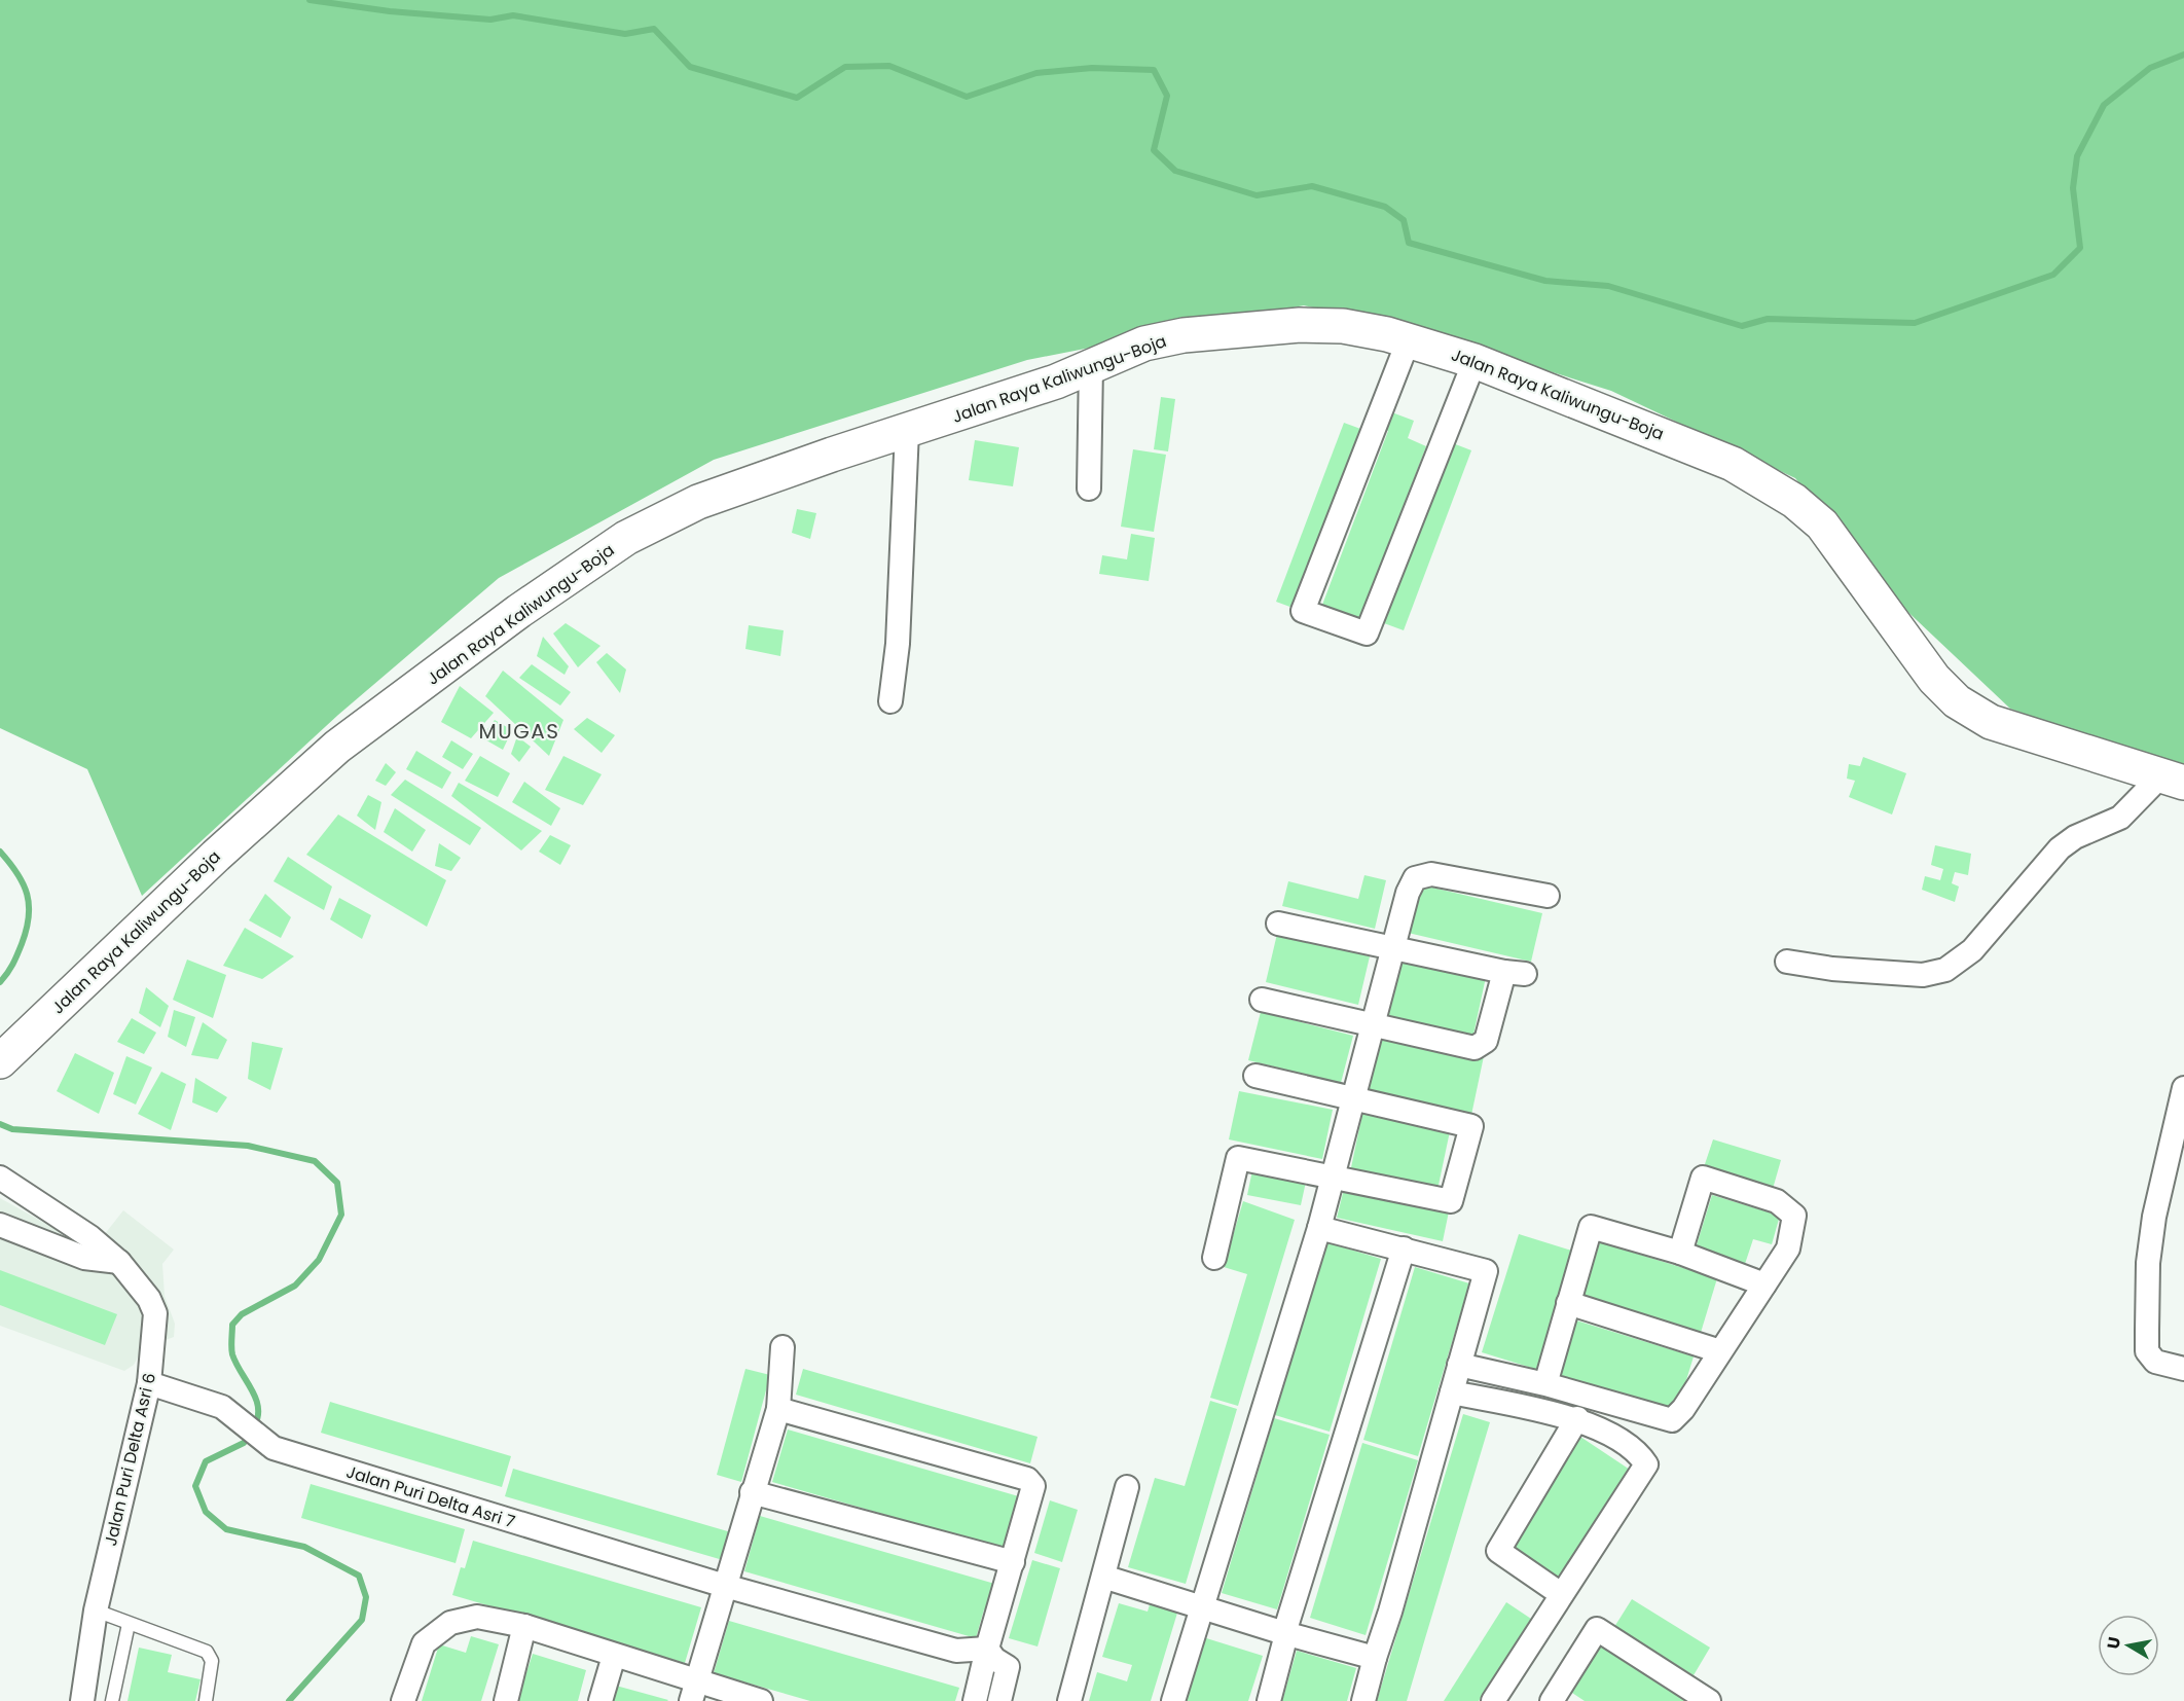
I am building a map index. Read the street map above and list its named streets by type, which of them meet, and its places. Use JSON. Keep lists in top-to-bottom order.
{
  "streets": {
    "main road": ["Jalan Raya Kaliwungu-Boja"],
    "street": ["Jalan Puri Delta Asri 6", "Jalan Puri Delta Asri 7"]
  },
  "crossings": [
    ["Jalan Puri Delta Asri 6", "Jalan Puri Delta Asri 7"]
  ],
  "districts": ["MUGAS"],
  "north": "left"
}
